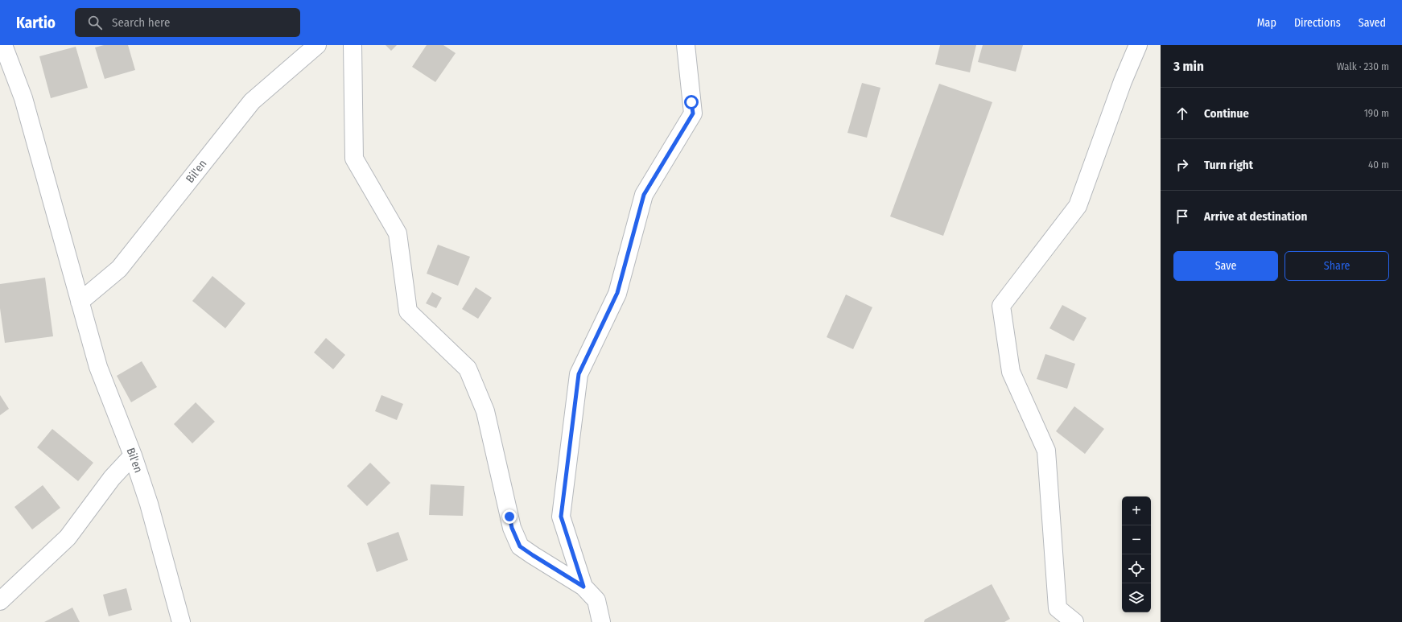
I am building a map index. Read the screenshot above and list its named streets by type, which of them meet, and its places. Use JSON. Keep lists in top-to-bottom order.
{
  "streets": {
    "street": ["Bil'en"]
  },
  "page": {
    "header": "Kartio",
    "search": "Search here",
    "nav": ["Map", "Directions", "Saved"],
    "heading": ["3 min", "Walk · 230 m"],
    "list": [
      ["Continue", "190 m"],
      ["Turn right", "40 m"],
      "Arrive at destination"
    ],
    "buttons": ["Save", "Share"],
    "map_buttons": ["+", "−"]
  }
}
